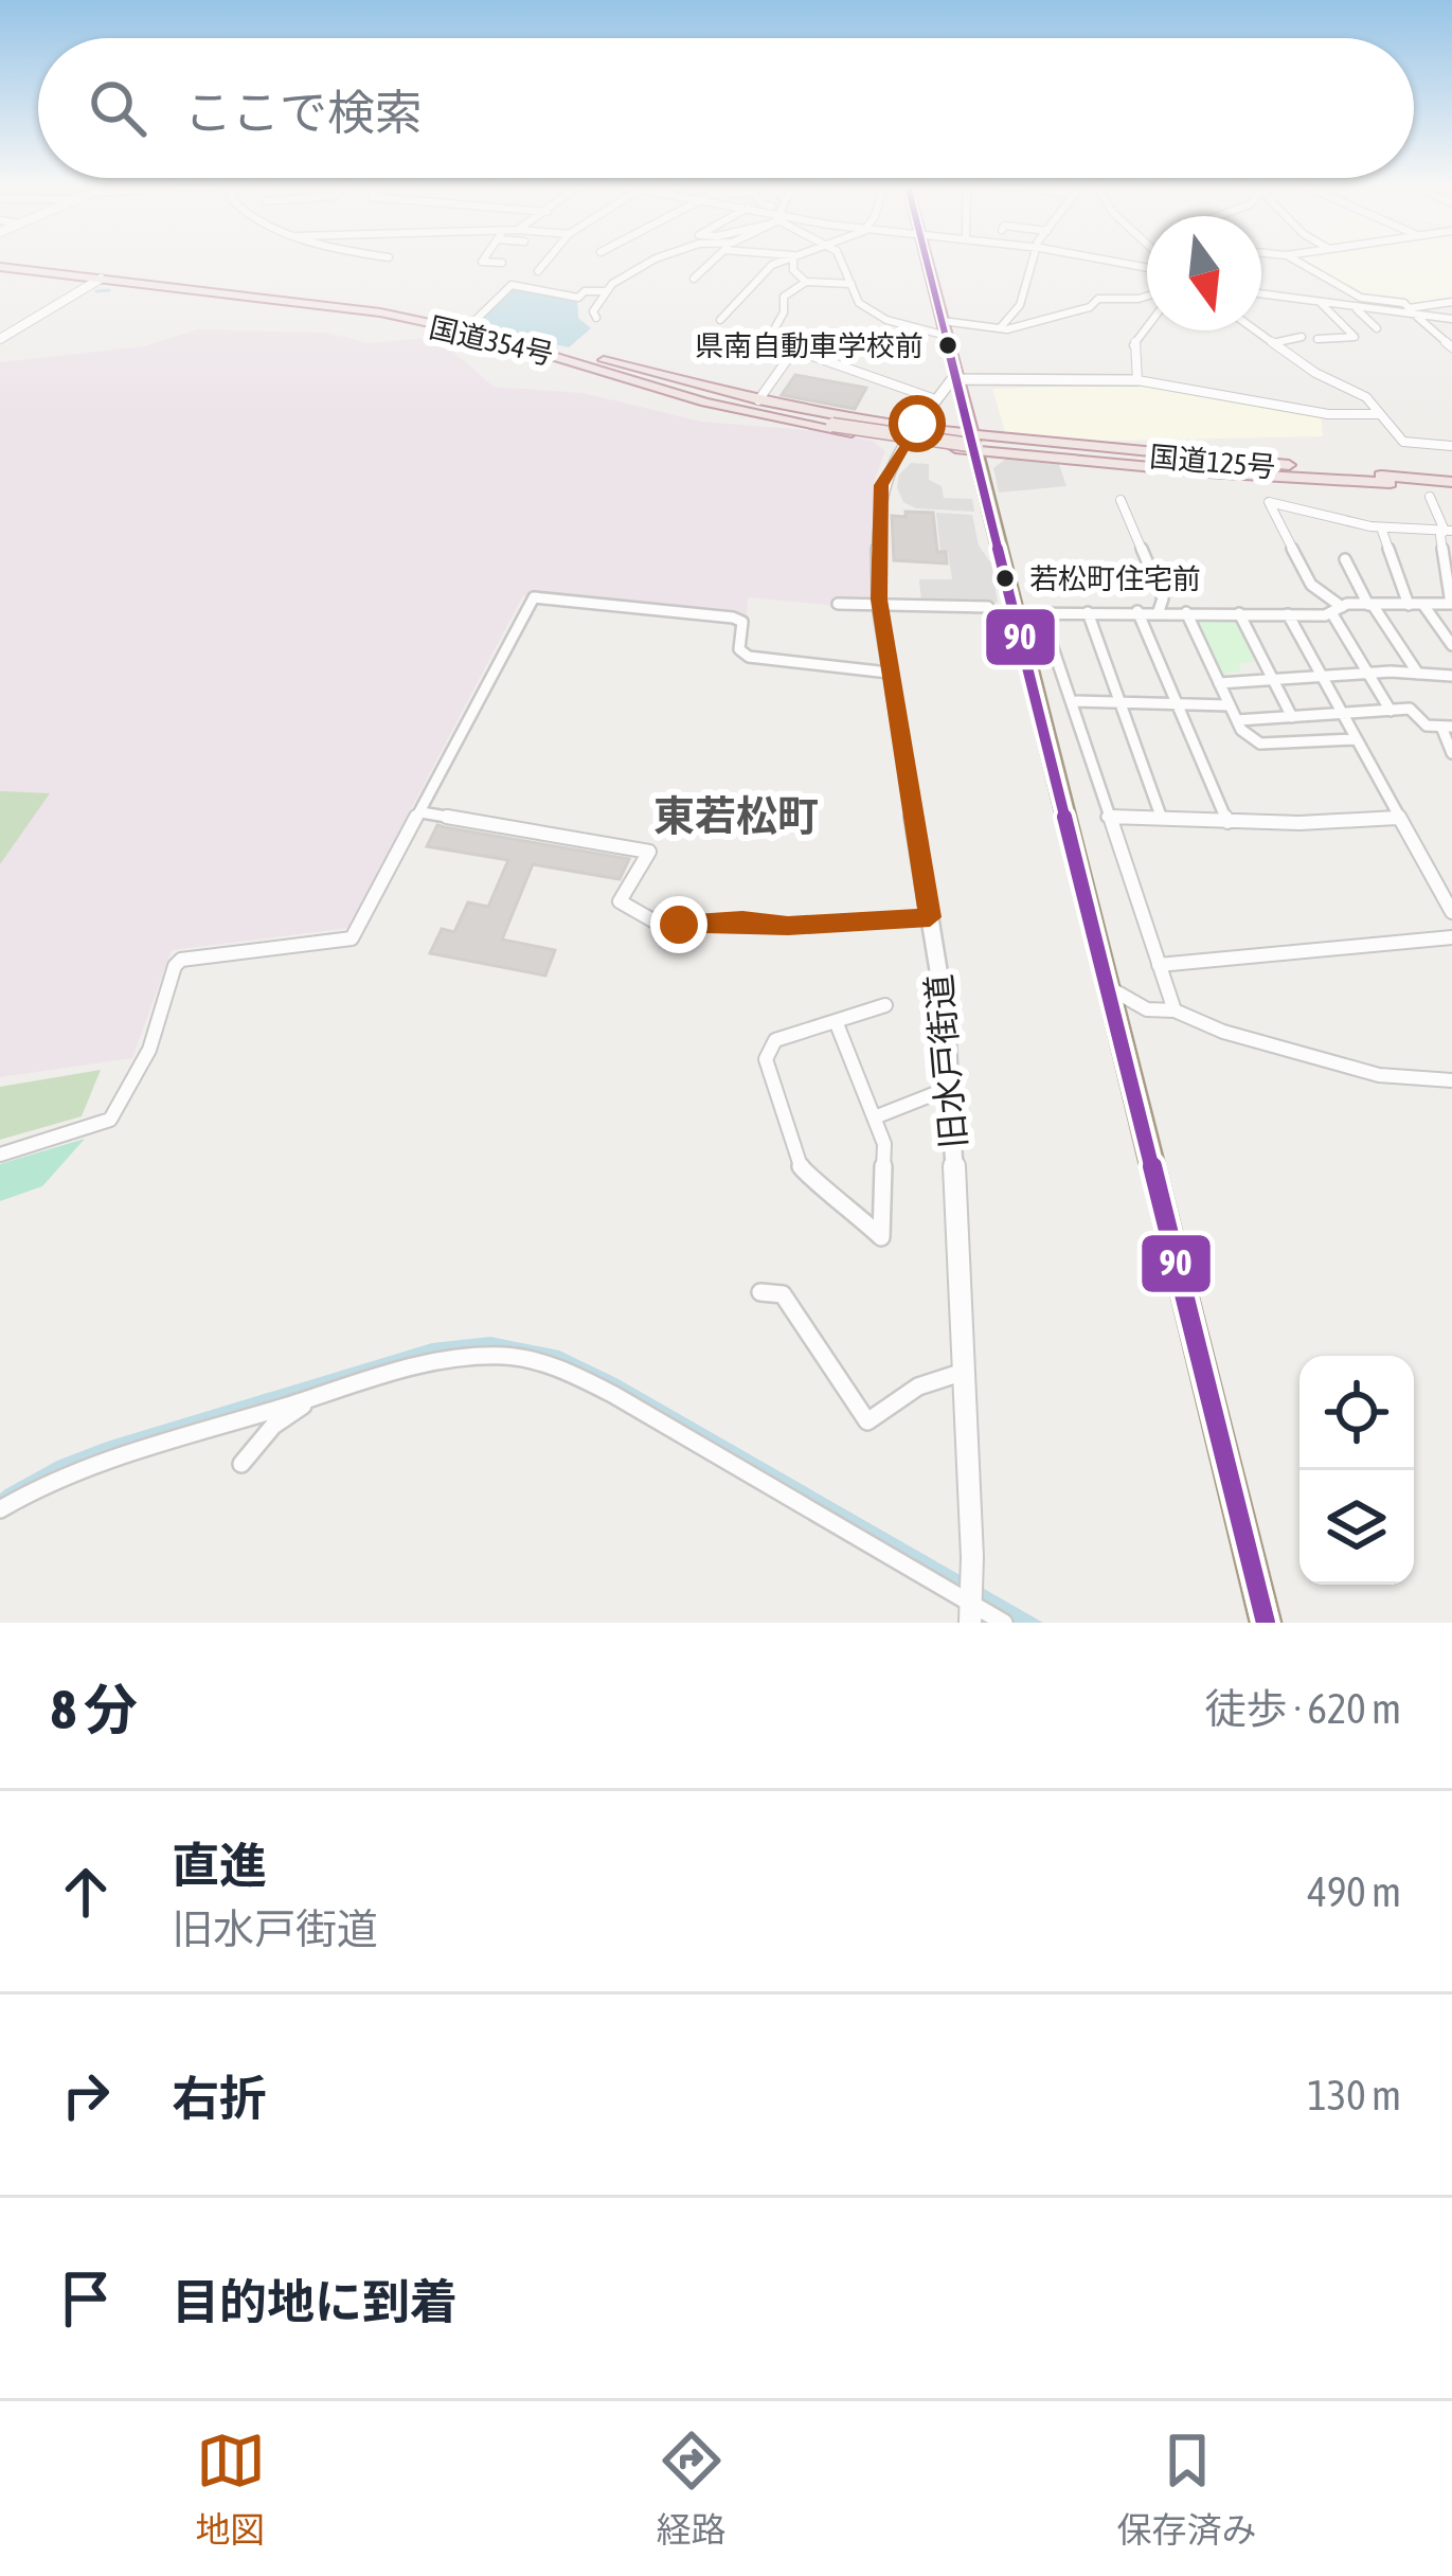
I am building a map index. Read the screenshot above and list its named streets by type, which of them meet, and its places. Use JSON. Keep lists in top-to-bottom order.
{
  "streets": {
    "highway": ["国道354号", "国道125号"],
    "street": ["旧水戸街道"]
  },
  "crossings": [
    ["国道354号", "国道125号"]
  ],
  "districts": ["東若松町"],
  "places": ["県南自動車学校前", "若松町住宅前"],
  "lines": ["transit line 90"],
  "north": "bottom",
  "page": {
    "search": "ここで検索",
    "heading": ["8 分", "徒歩 · 620 m"],
    "list": [
      ["直進", "旧水戸街道", "490 m"],
      ["右折", "130 m"],
      "目的地に到着"
    ],
    "nav": ["地図", "経路", "保存済み"]
  }
}
